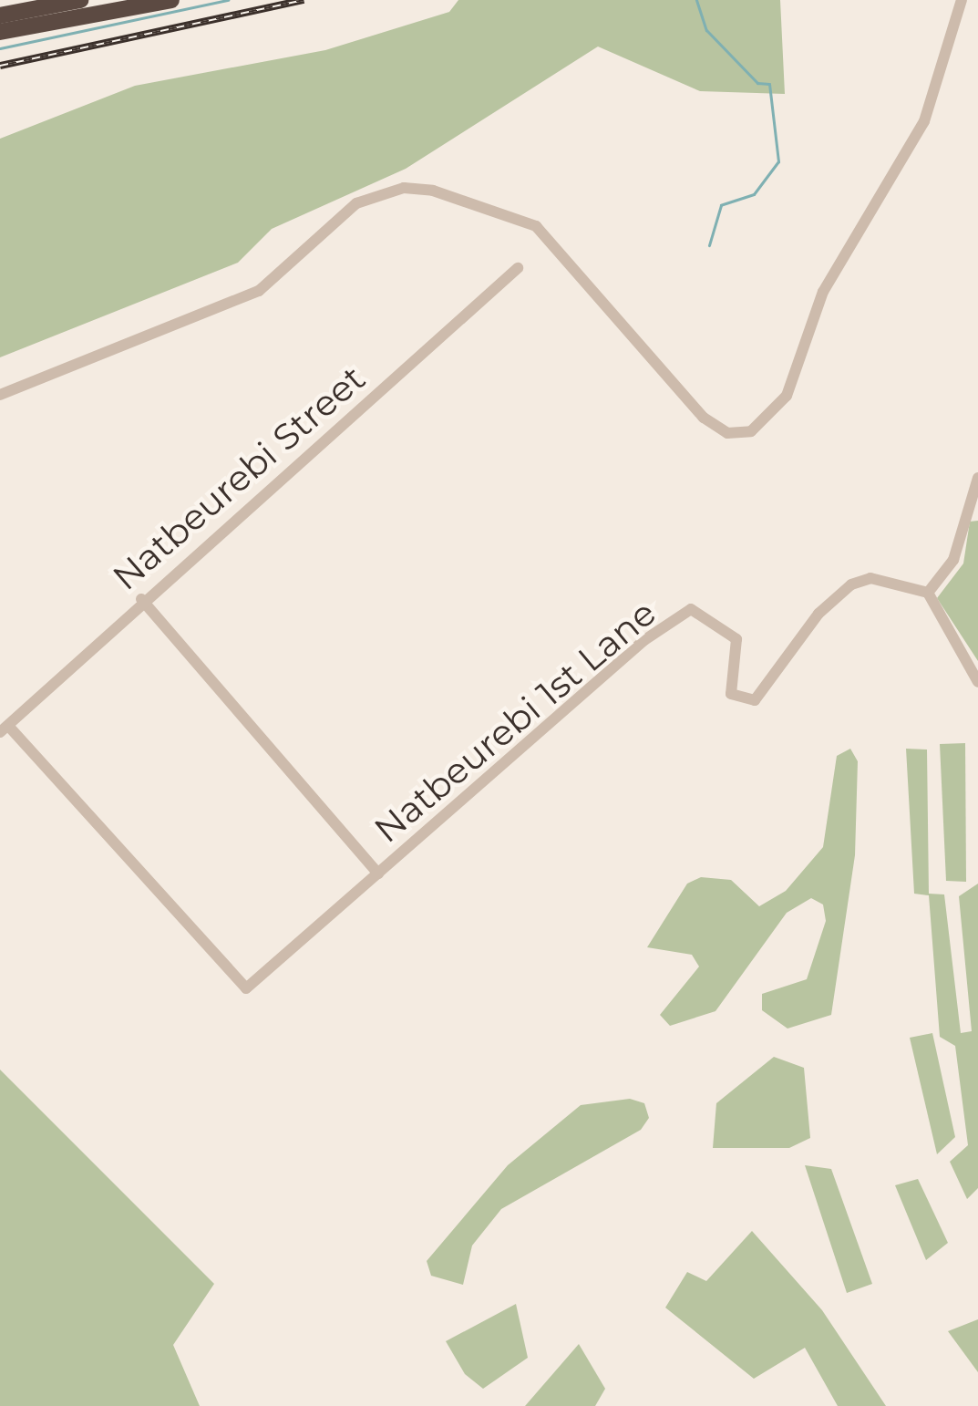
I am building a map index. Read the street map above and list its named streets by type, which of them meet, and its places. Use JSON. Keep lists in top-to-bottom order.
{
  "streets": {
    "street": ["Natbeurebi Street", "Natbeurebi 1st Lane"]
  },
  "crossings": [
    ["Natbeurebi Street", "Natbeurebi 1st Lane"]
  ]
}
